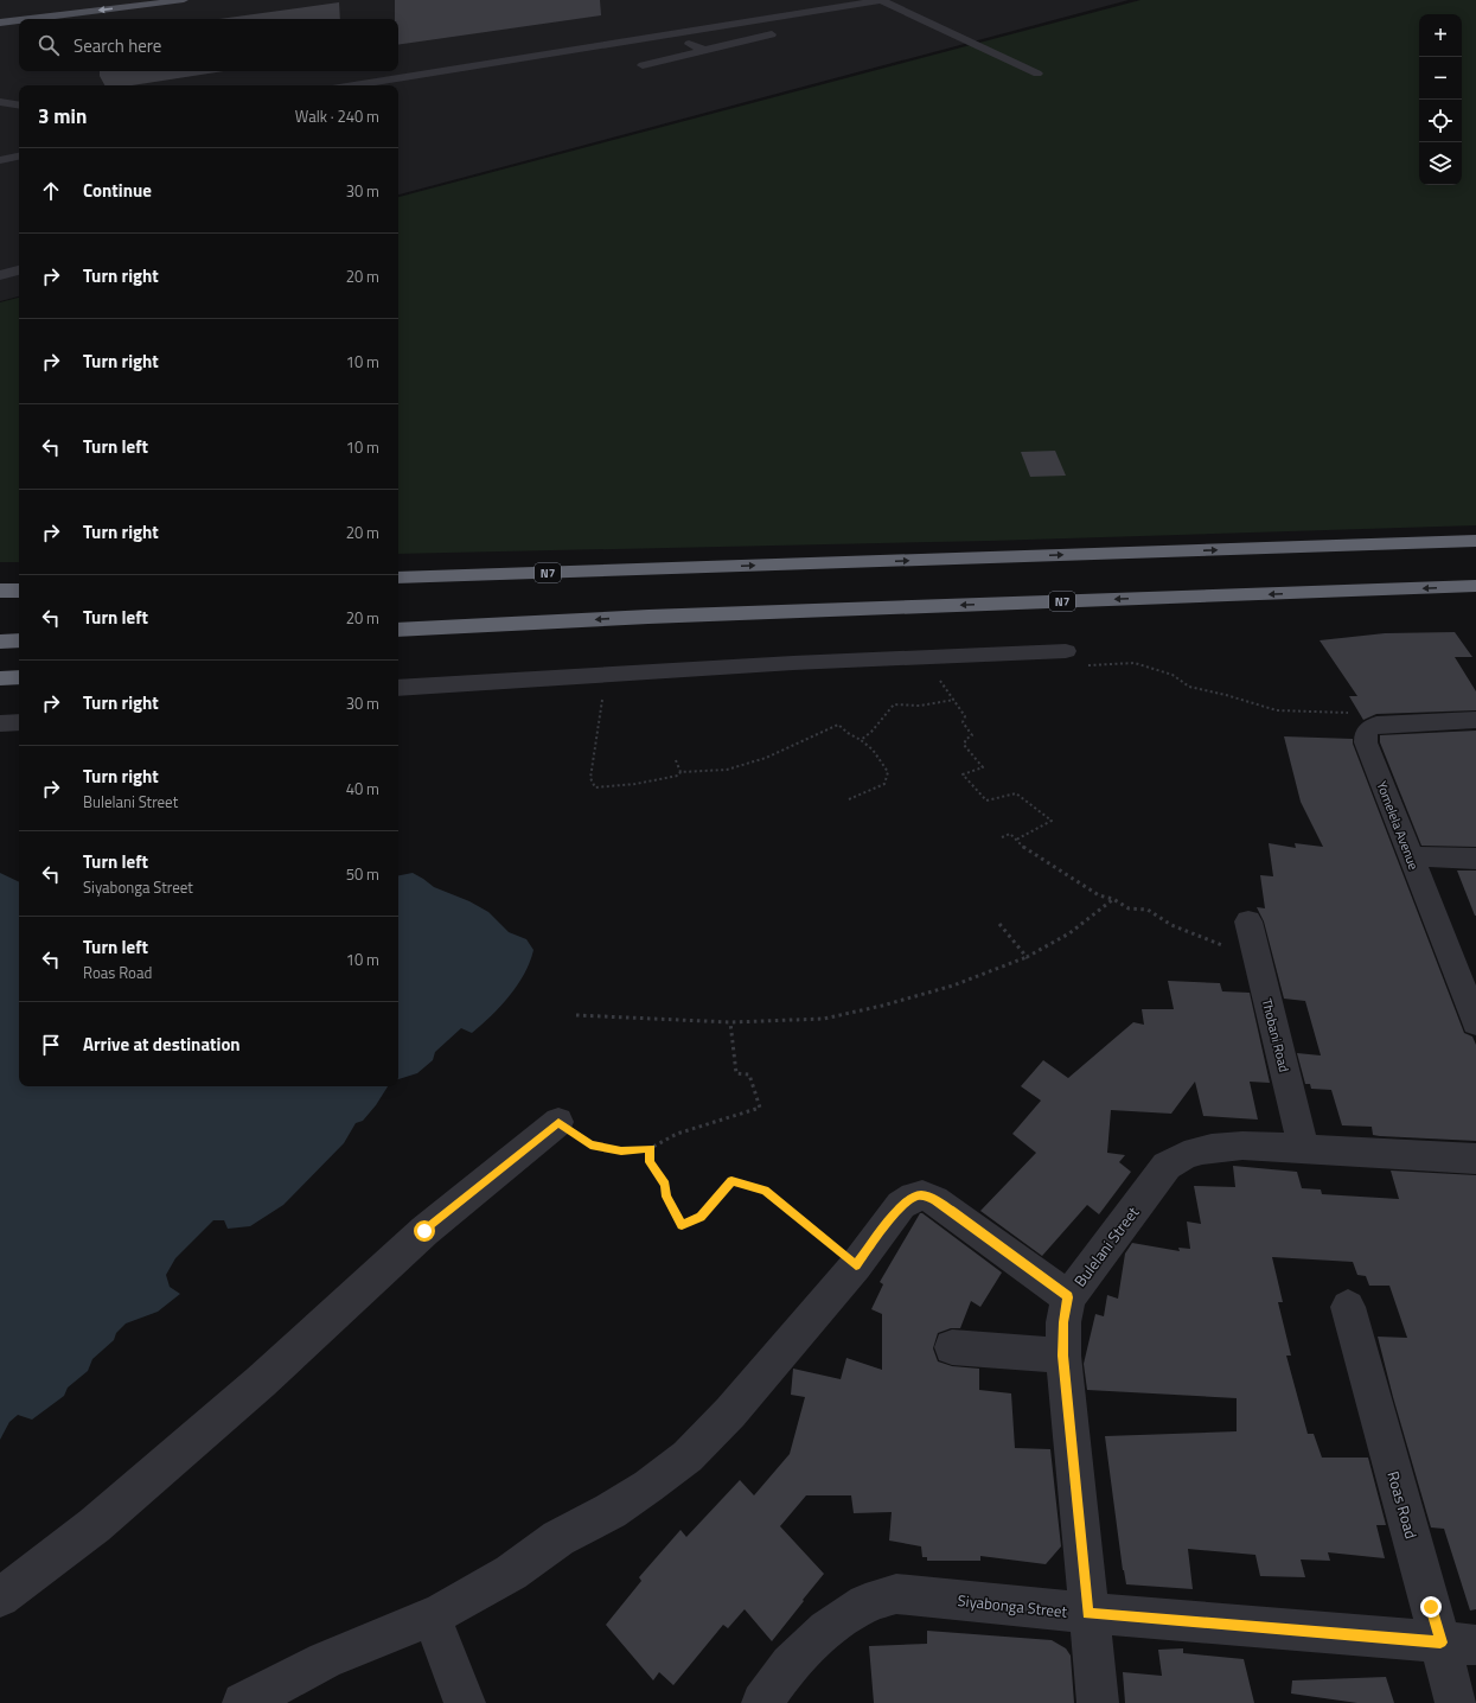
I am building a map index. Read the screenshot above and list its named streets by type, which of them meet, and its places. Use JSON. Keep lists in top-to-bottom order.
{
  "streets": {
    "highway": ["N7"],
    "street": [
      "Yomelela Avenue",
      "Thobani Road",
      "Bulelani Street",
      "Roas Road",
      "Siyabonga Street"
    ]
  },
  "crossings": [
    ["Thobani Road", "Bulelani Street"],
    ["Bulelani Street", "Siyabonga Street"],
    ["Roas Road", "Siyabonga Street"]
  ],
  "page": {
    "map_buttons": ["+", "−"],
    "search": "Search here",
    "heading": ["3 min", "Walk · 240 m"],
    "list": [
      ["Continue", "30 m"],
      ["Turn right", "20 m"],
      ["Turn right", "10 m"],
      ["Turn left", "10 m"],
      ["Turn right", "20 m"],
      ["Turn left", "20 m"],
      ["Turn right", "30 m"],
      ["Turn right", "Bulelani Street", "40 m"],
      ["Turn left", "Siyabonga Street", "50 m"],
      ["Turn left", "Roas Road", "10 m"],
      "Arrive at destination"
    ]
  }
}
